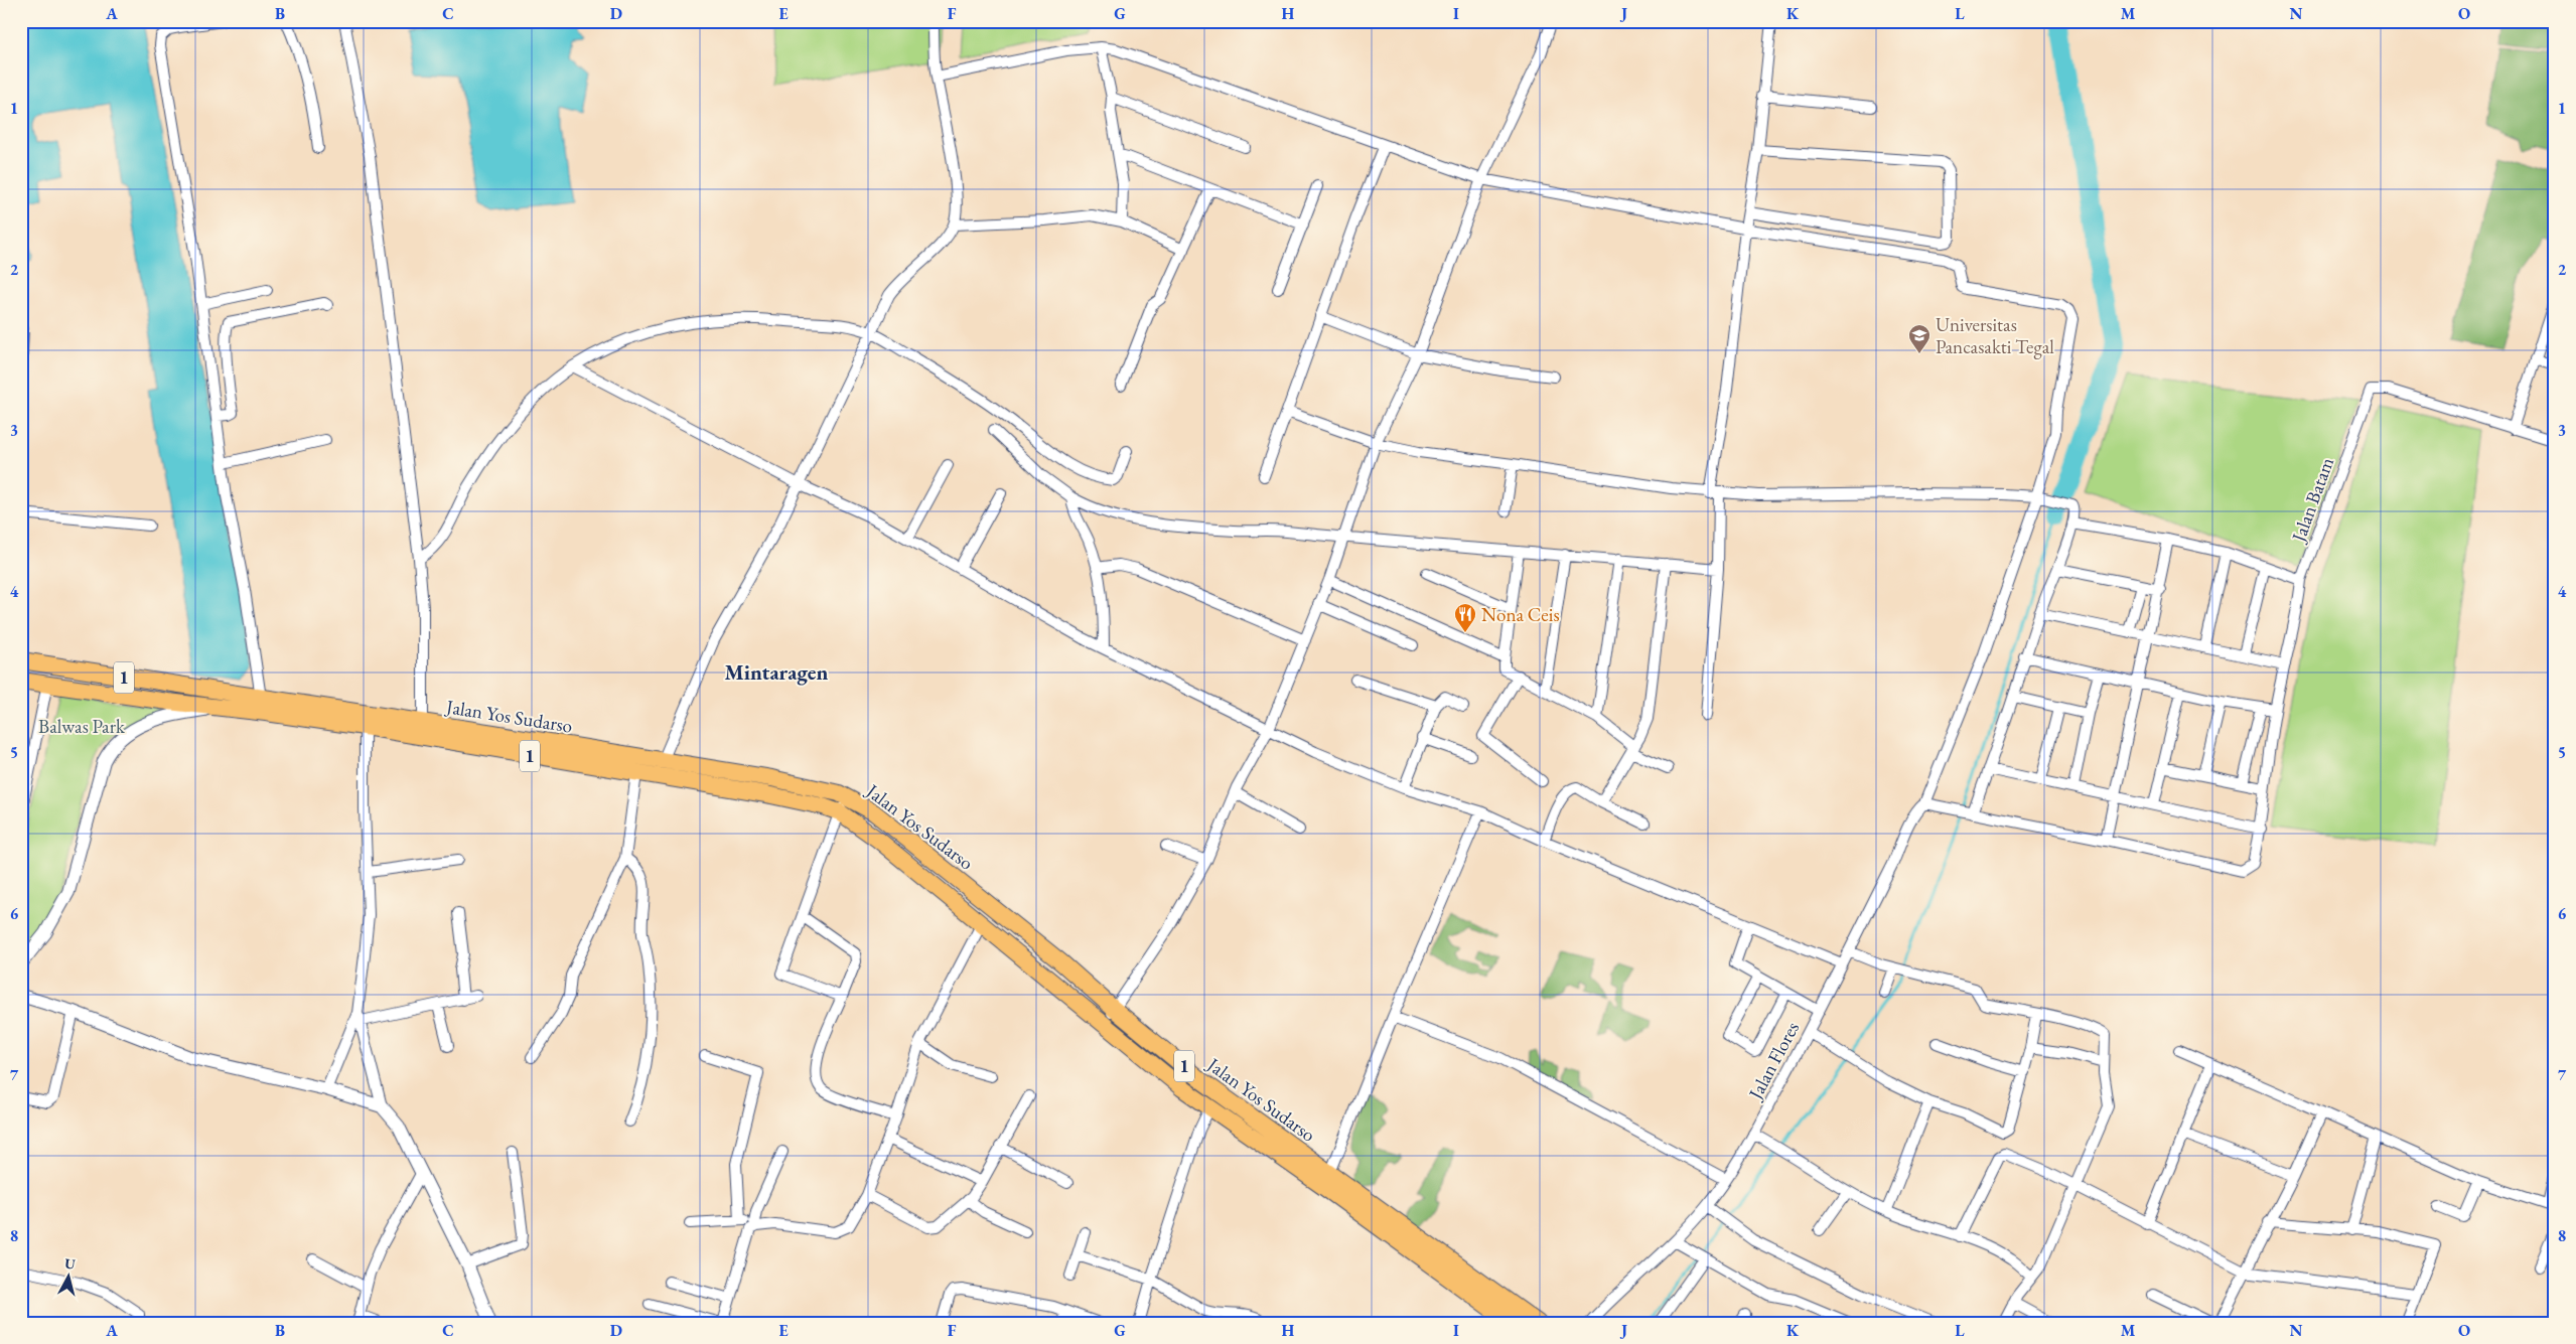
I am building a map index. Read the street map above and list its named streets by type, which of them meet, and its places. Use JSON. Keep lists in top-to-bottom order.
{
  "streets": {
    "highway": ["1", "Jalan Yos Sudarso"],
    "street": ["Jalan Batam", "Jalan Flores"]
  },
  "districts": ["Mintaragen"],
  "parks": ["Balwas Park"],
  "places": {
    "school or university": ["Universitas Pancasakti Tegal"],
    "restaurant": ["Nona Ceis"]
  },
  "north": "top",
  "grid": {
    "columns": [
      "A",
      "B",
      "C",
      "D",
      "E",
      "F",
      "G",
      "H",
      "I",
      "J",
      "K",
      "L",
      "M",
      "N",
      "O"
    ],
    "rows": [
      "1",
      "2",
      "3",
      "4",
      "5",
      "6",
      "7",
      "8"
    ]
  }
}
